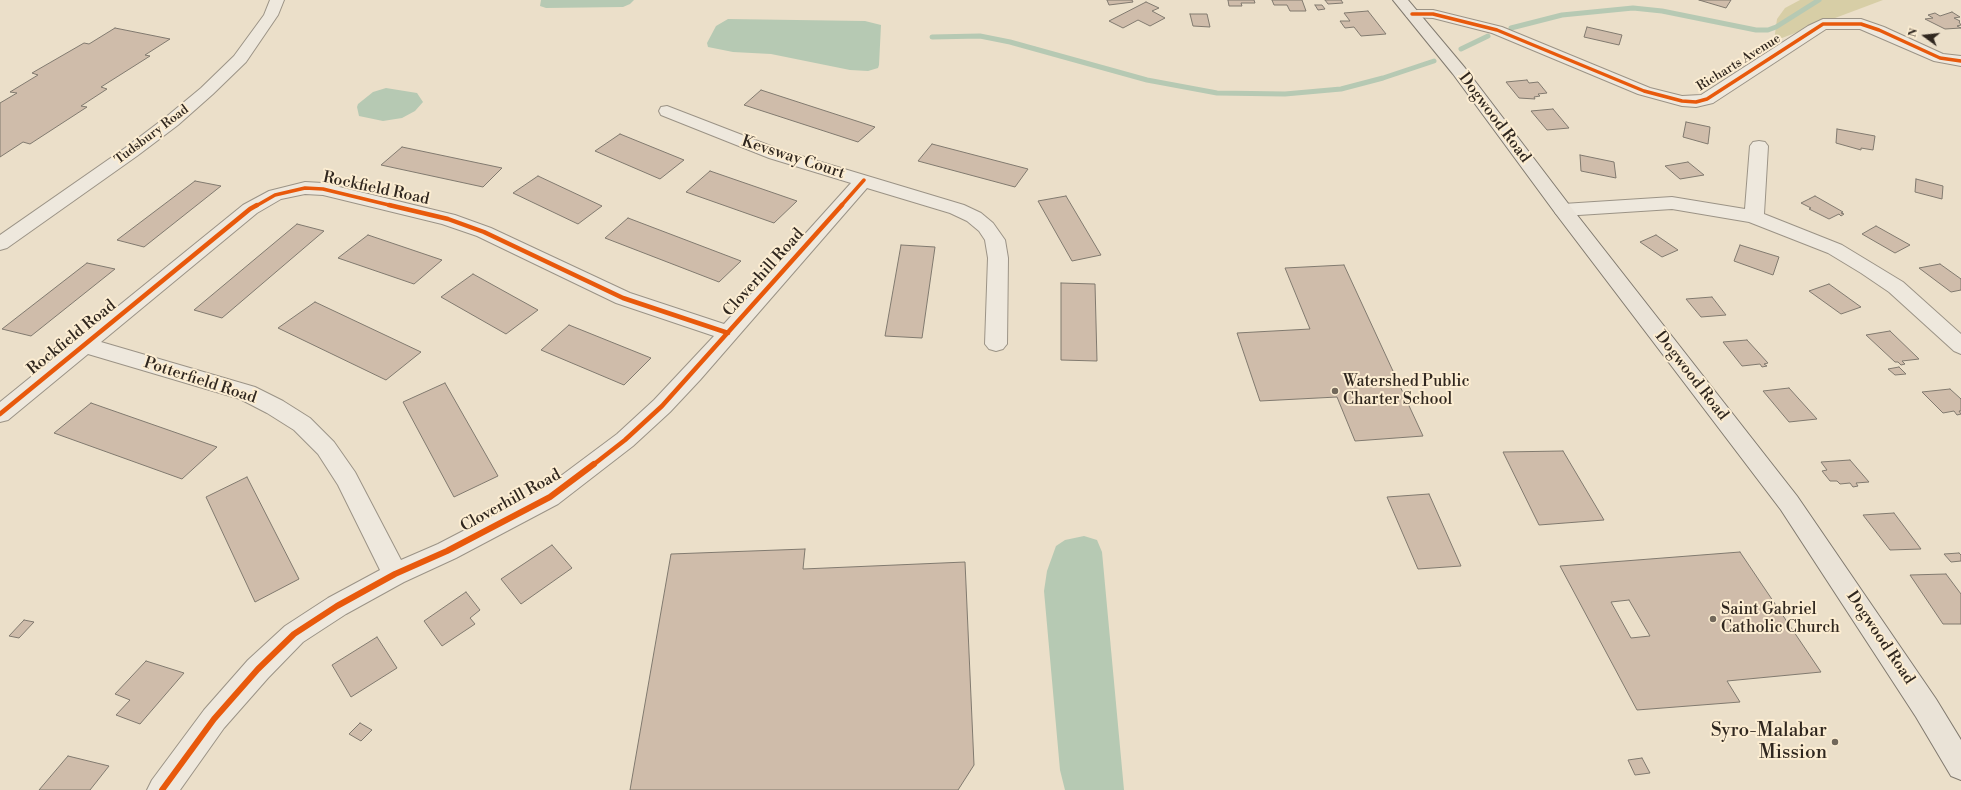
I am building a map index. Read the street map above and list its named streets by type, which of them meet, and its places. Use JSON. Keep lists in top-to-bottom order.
{
  "streets": {
    "main road": ["Dogwood Road"],
    "street": [
      "Richarts Avenue",
      "Tudsbury Road",
      "Kevsway Court",
      "Rockfield Road",
      "Cloverhill Road",
      "Potterfield Road"
    ]
  },
  "crossings": [
    ["Richarts Avenue", "Dogwood Road"],
    ["Kevsway Court", "Cloverhill Road"],
    ["Rockfield Road", "Cloverhill Road"],
    ["Rockfield Road", "Potterfield Road"],
    ["Cloverhill Road", "Potterfield Road"]
  ],
  "places": ["Watershed Public Charter School", "Saint Gabriel Catholic Church", "Syro-Malabar Mission"],
  "north": "left"
}
